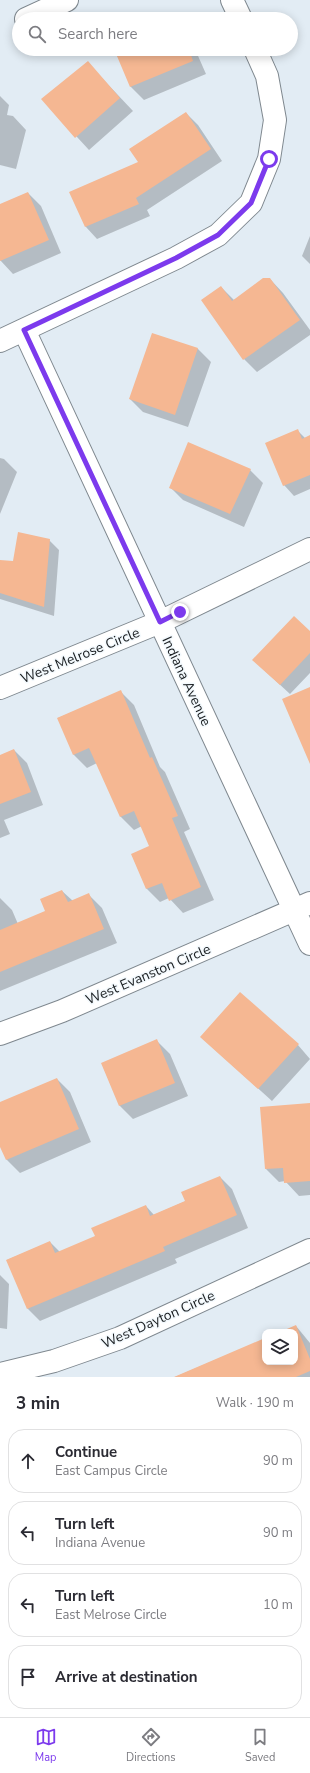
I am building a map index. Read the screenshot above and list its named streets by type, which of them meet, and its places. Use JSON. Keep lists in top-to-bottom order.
{
  "streets": {
    "street": [
      "West Melrose Circle",
      "Indiana Avenue",
      "West Evanston Circle",
      "West Dayton Circle"
    ]
  },
  "crossings": [
    ["West Melrose Circle", "Indiana Avenue"],
    ["Indiana Avenue", "West Evanston Circle"]
  ],
  "page": {
    "search": "Search here",
    "heading": ["3 min", "Walk · 190 m"],
    "list": [
      ["Continue", "East Campus Circle", "90 m"],
      ["Turn left", "Indiana Avenue", "90 m"],
      ["Turn left", "East Melrose Circle", "10 m"],
      "Arrive at destination"
    ],
    "nav": ["Map", "Directions", "Saved"]
  }
}
